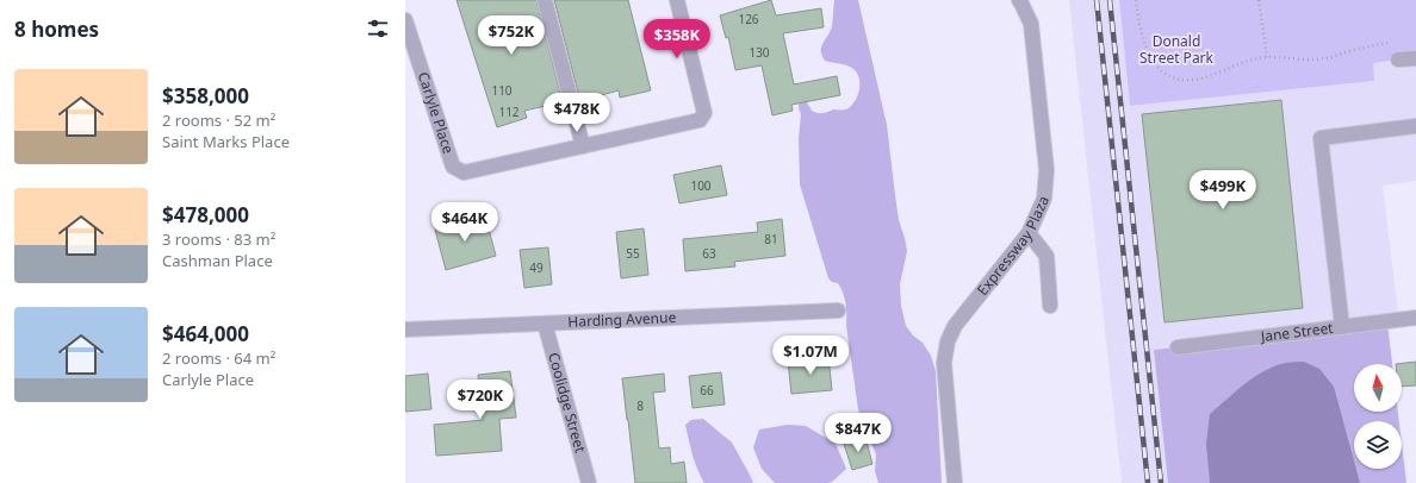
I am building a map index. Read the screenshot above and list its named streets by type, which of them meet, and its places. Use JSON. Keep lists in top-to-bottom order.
{
  "streets": {
    "street": [
      "Carlyle Place",
      "Expressway Plaza",
      "Harding Avenue",
      "Jane Street",
      "Coolidge Street"
    ]
  },
  "crossings": [
    ["Harding Avenue", "Coolidge Street"]
  ],
  "parks": ["Donald Street Park"],
  "house_numbers": [
    "126",
    "130",
    "110",
    "112",
    "100",
    "81",
    "55",
    "63",
    "49",
    "66",
    "8"
  ],
  "north": "top",
  "page": {
    "heading": "8 homes",
    "price": [
      "$752K",
      "$358K",
      "$478K",
      "$499K",
      "$464K",
      "$1.07M",
      "$720K",
      "$847K"
    ],
    "list": [
      {
        "name": "$358,000",
        "note": "2 rooms · 52 m² · Saint Marks Place"
      },
      {
        "name": "$478,000",
        "note": "3 rooms · 83 m² · Cashman Place"
      },
      {
        "name": "$464,000",
        "note": "2 rooms · 64 m² · Carlyle Place"
      }
    ]
  }
}
